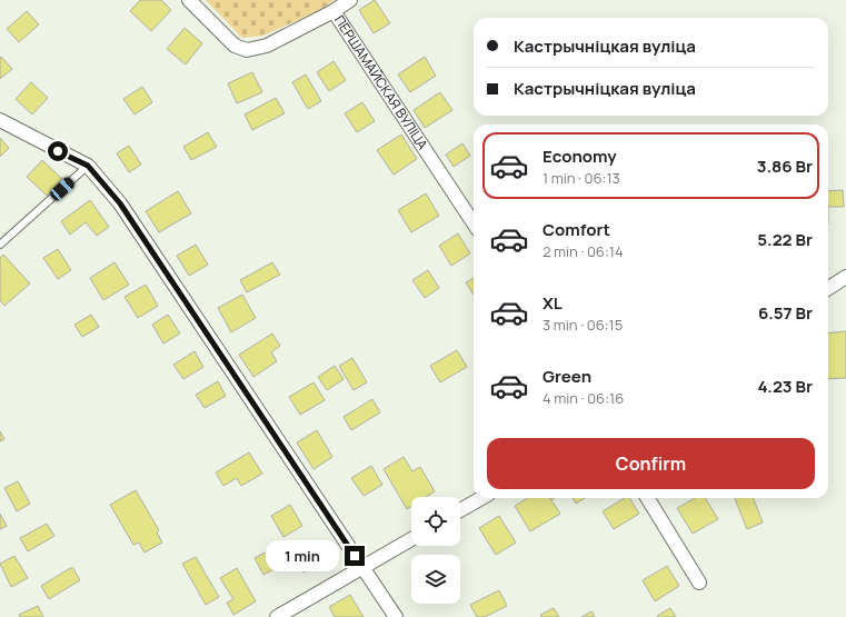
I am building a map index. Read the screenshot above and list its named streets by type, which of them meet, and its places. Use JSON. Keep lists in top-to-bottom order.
{
  "streets": {
    "street": ["ПЕРШАМАЙСКАЯ ВУЛІЦА"]
  },
  "page": {
    "banner": ["Кастрычніцкая вуліца", "Кастрычніцкая вуліца"],
    "list": [
      {
        "name": "Economy",
        "note": "1 min · 06:13",
        "value": "3.86 Br"
      },
      {
        "name": "Comfort",
        "note": "2 min · 06:14",
        "value": "5.22 Br"
      },
      {
        "name": "XL",
        "note": "3 min · 06:15",
        "value": "6.57 Br"
      },
      {
        "name": "Green",
        "note": "4 min · 06:16",
        "value": "4.23 Br"
      }
    ],
    "buttons": "Confirm",
    "bubble": "1 min"
  }
}
